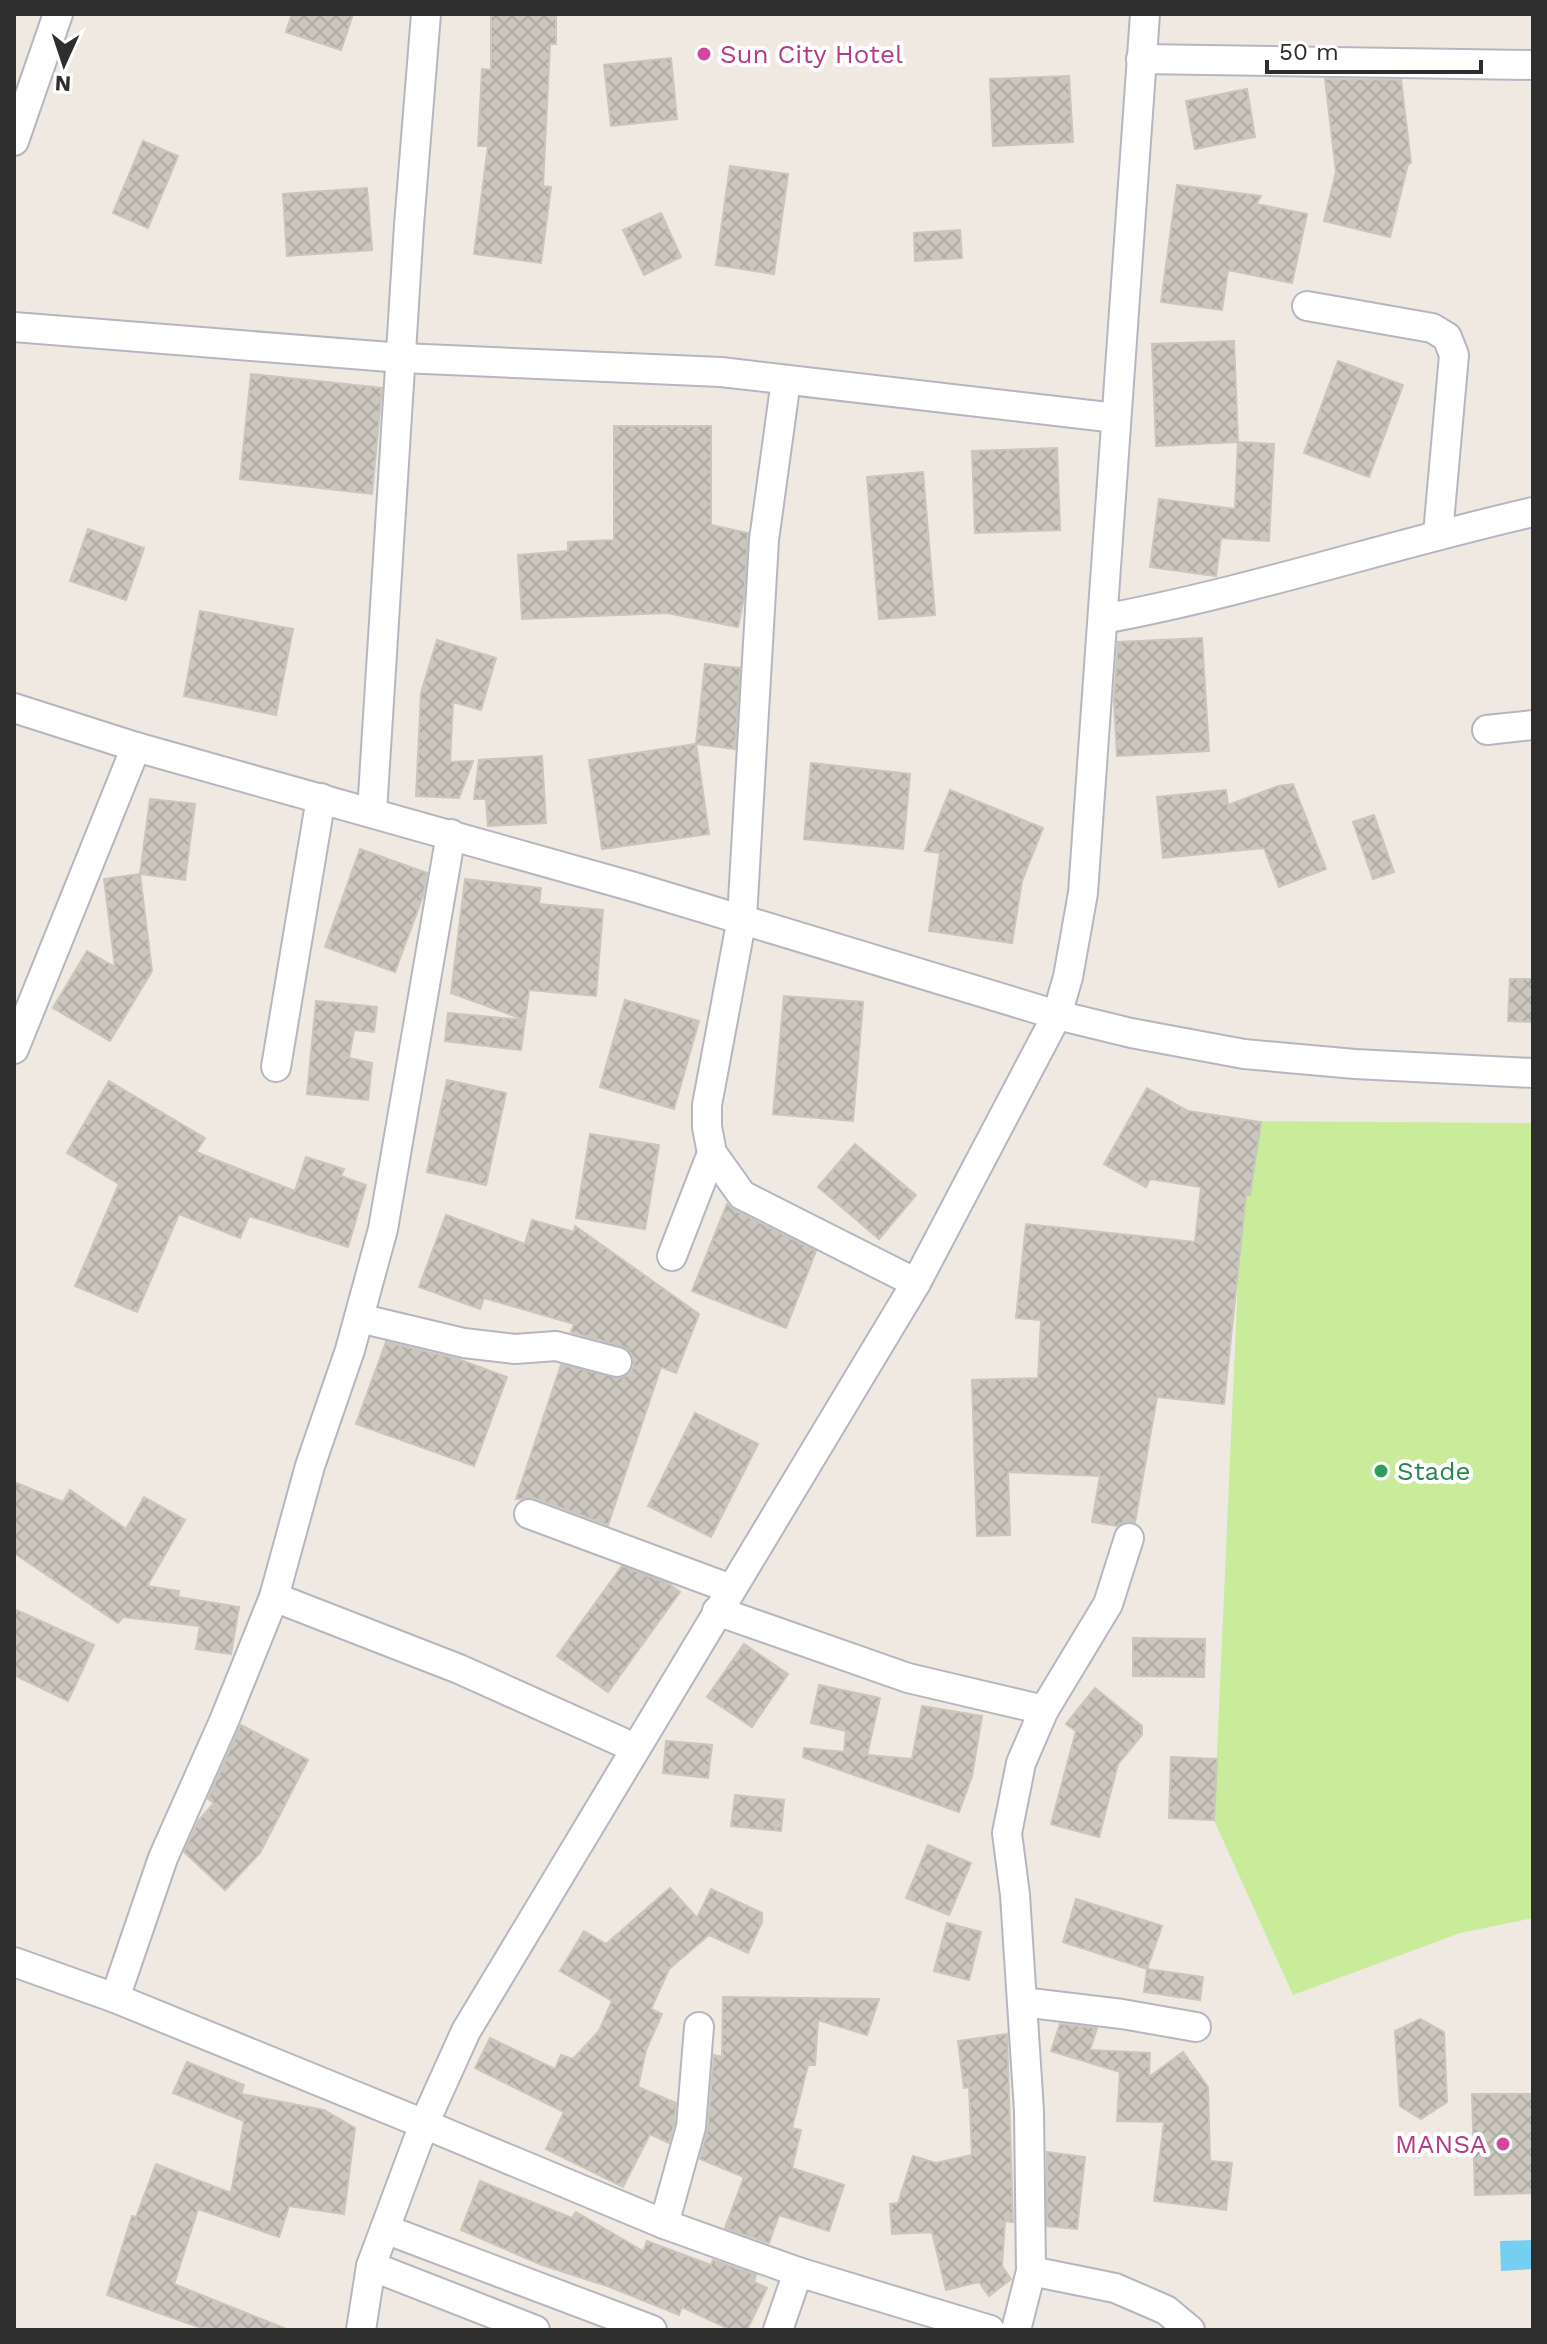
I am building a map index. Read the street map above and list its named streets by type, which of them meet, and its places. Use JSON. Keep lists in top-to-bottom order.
{
  "places": ["Sun City Hotel", "Stade", "MANSA"],
  "scale_bar": "50 m",
  "north": "bottom"
}
